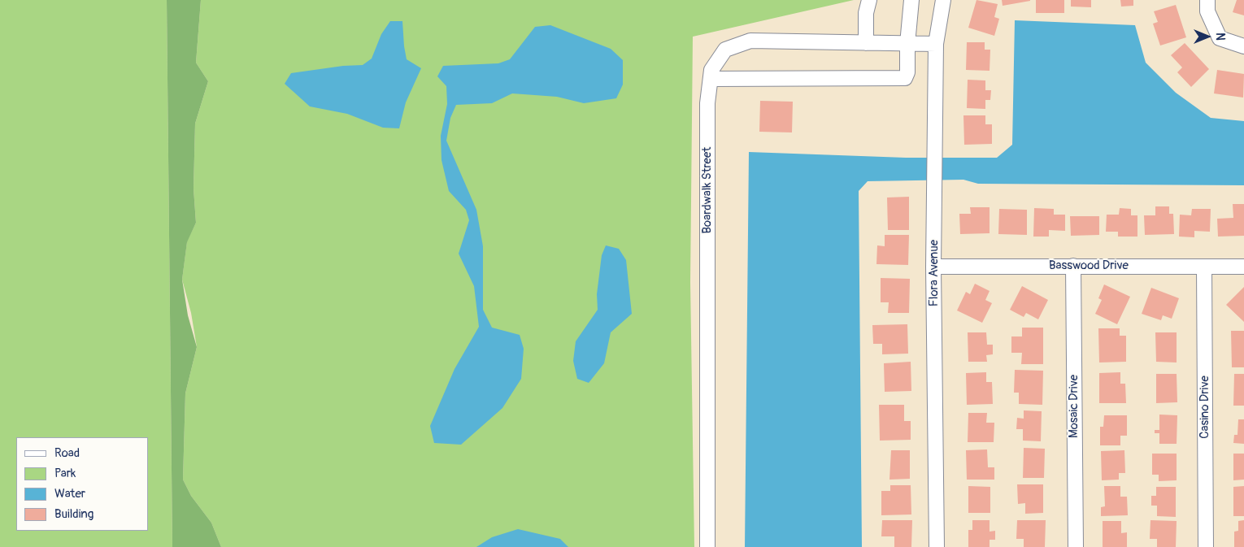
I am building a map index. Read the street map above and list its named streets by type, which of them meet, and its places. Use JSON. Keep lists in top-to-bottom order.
{
  "streets": {
    "street": [
      "Boardwalk Street",
      "Basswood Drive",
      "Flora Avenue",
      "Mosaic Drive",
      "Casino Drive"
    ]
  },
  "crossings": [
    ["Boardwalk Street", "Flora Avenue"],
    ["Basswood Drive", "Flora Avenue"],
    ["Basswood Drive", "Mosaic Drive"],
    ["Basswood Drive", "Casino Drive"]
  ],
  "legend": [
    "Road",
    "Park",
    "Water",
    "Building"
  ],
  "north": "right"
}
